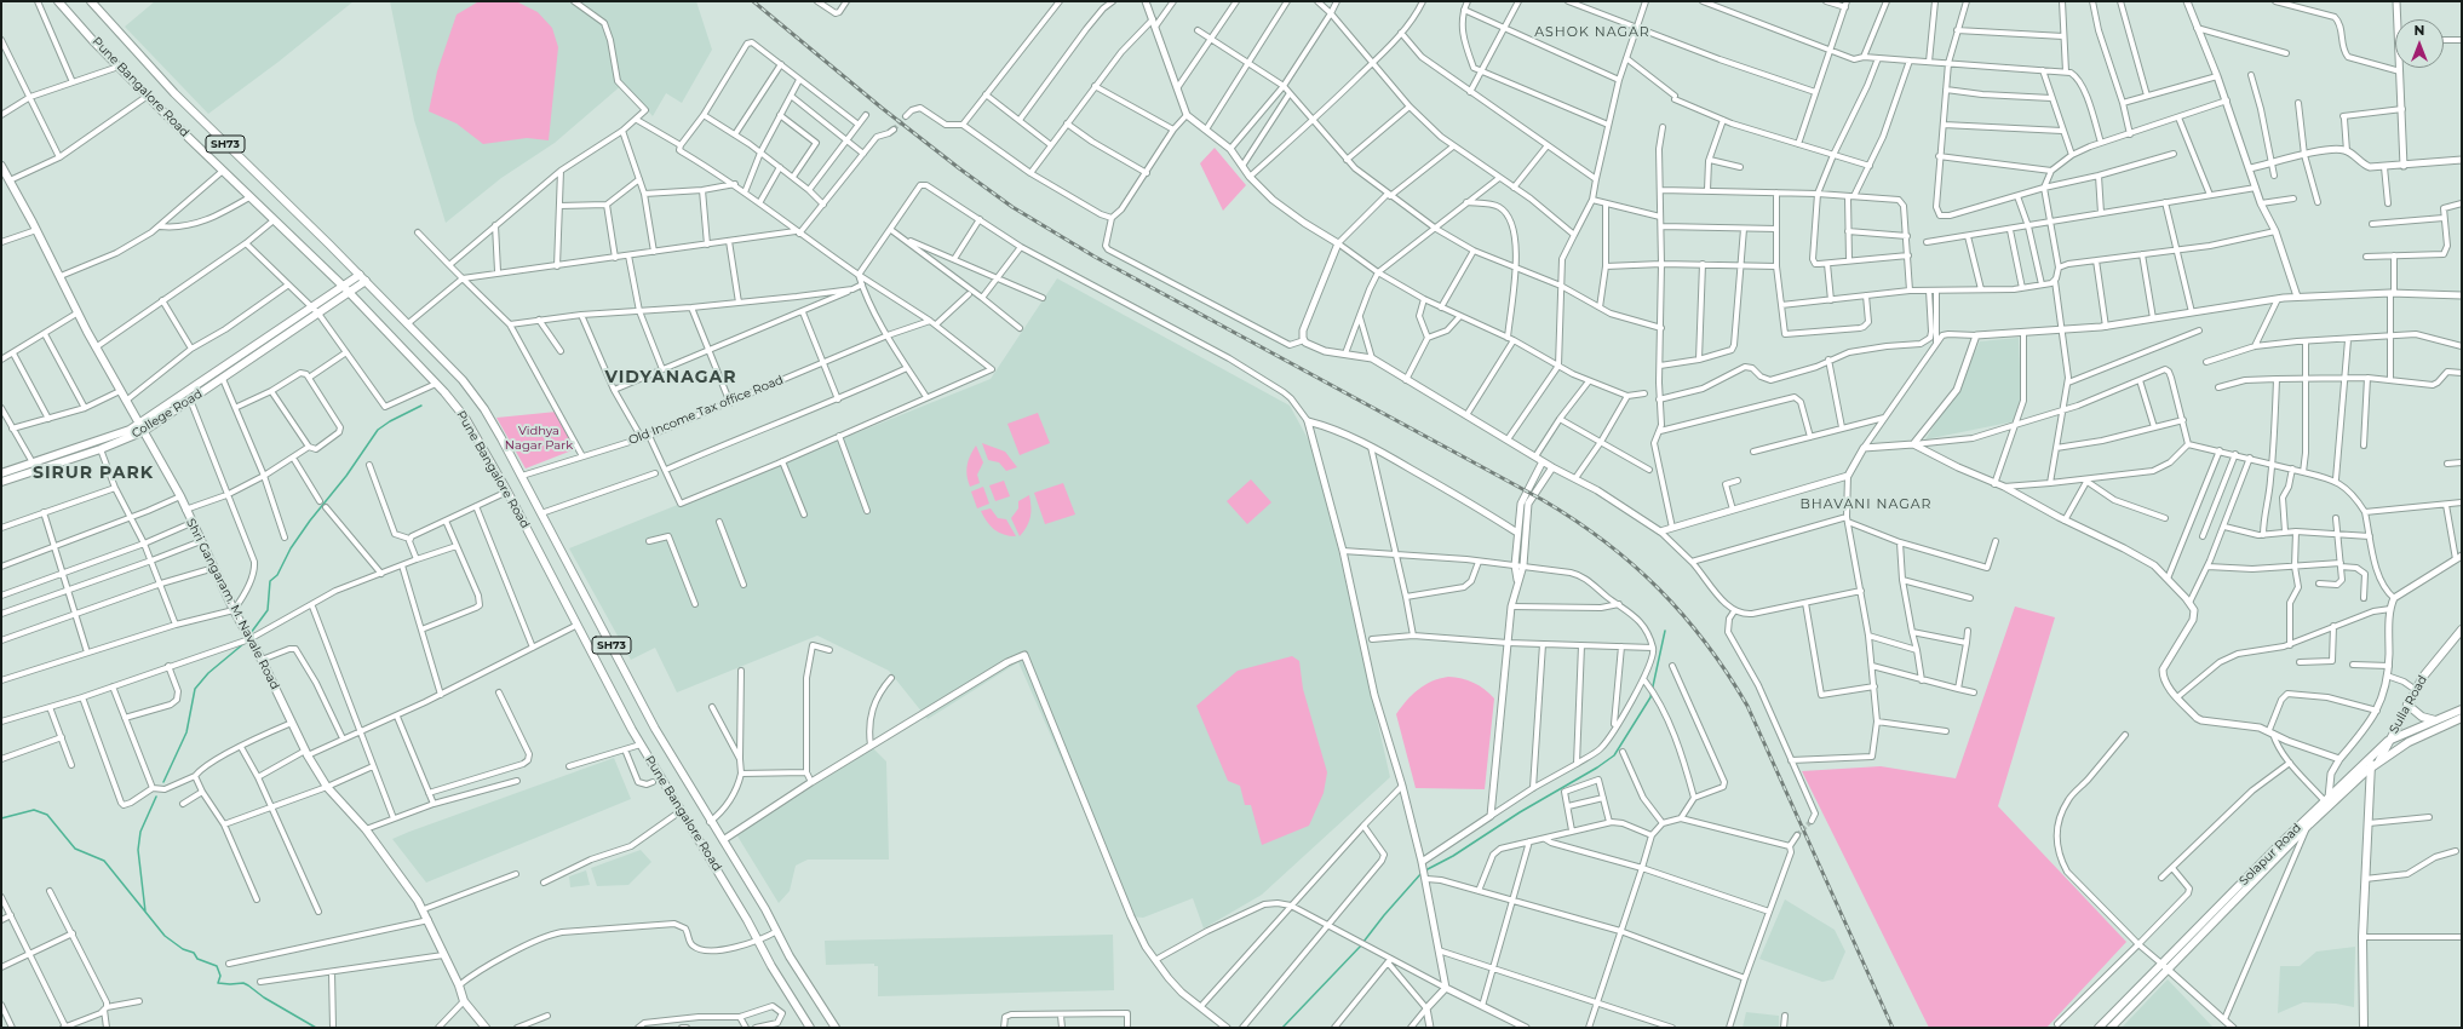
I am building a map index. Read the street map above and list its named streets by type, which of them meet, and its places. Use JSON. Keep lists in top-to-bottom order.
{
  "streets": {
    "main road": [
      "Pune Bangalore Road",
      "SH73",
      "College Road",
      "Shri Gangaram. M. Navale Road",
      "Sulla Road",
      "Solapur Road"
    ],
    "street": ["Old Income Tax office Road"]
  },
  "crossings": [
    ["Pune Bangalore Road", "Old Income Tax office Road"],
    ["Pune Bangalore Road", "College Road"],
    ["College Road", "Shri Gangaram. M. Navale Road"],
    ["Sulla Road", "Solapur Road"]
  ],
  "districts": [
    "ASHOK NAGAR",
    "VIDYANAGAR",
    "SIRUR PARK",
    "BHAVANI NAGAR"
  ],
  "parks": ["Vidhya Nagar Park"],
  "north": "top"
}
